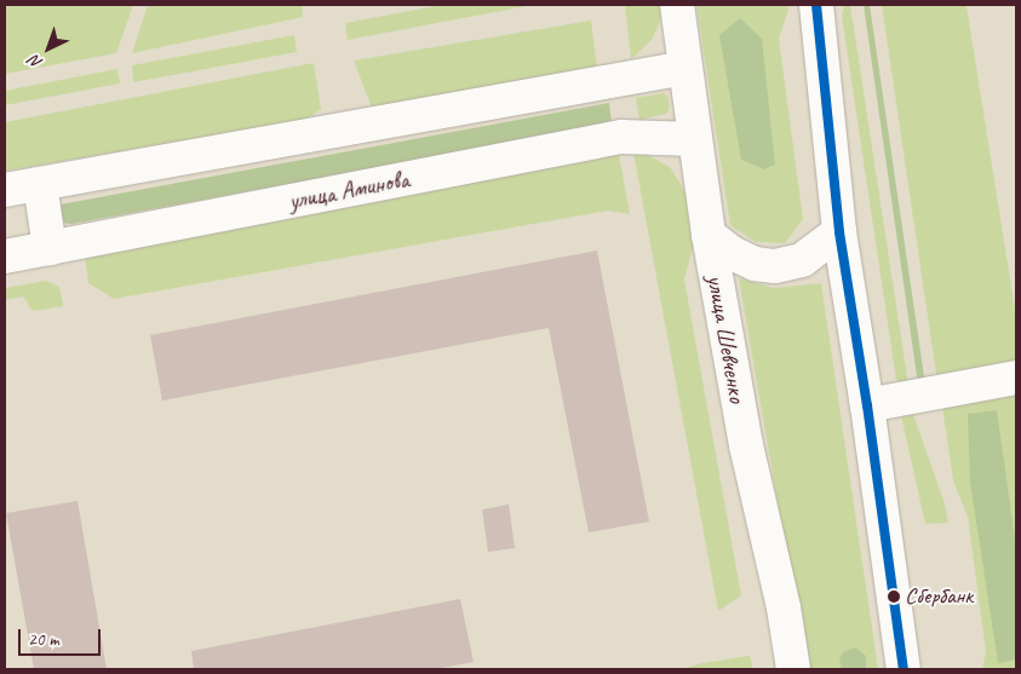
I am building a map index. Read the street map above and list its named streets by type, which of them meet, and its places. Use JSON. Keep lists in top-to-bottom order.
{
  "streets": {
    "street": ["улица Аминова", "улица Шевченко"]
  },
  "crossings": [
    ["улица Аминова", "улица Шевченко"]
  ],
  "places": ["Сбербанк"],
  "scale_bar": "20 m",
  "north": "bottom left"
}
